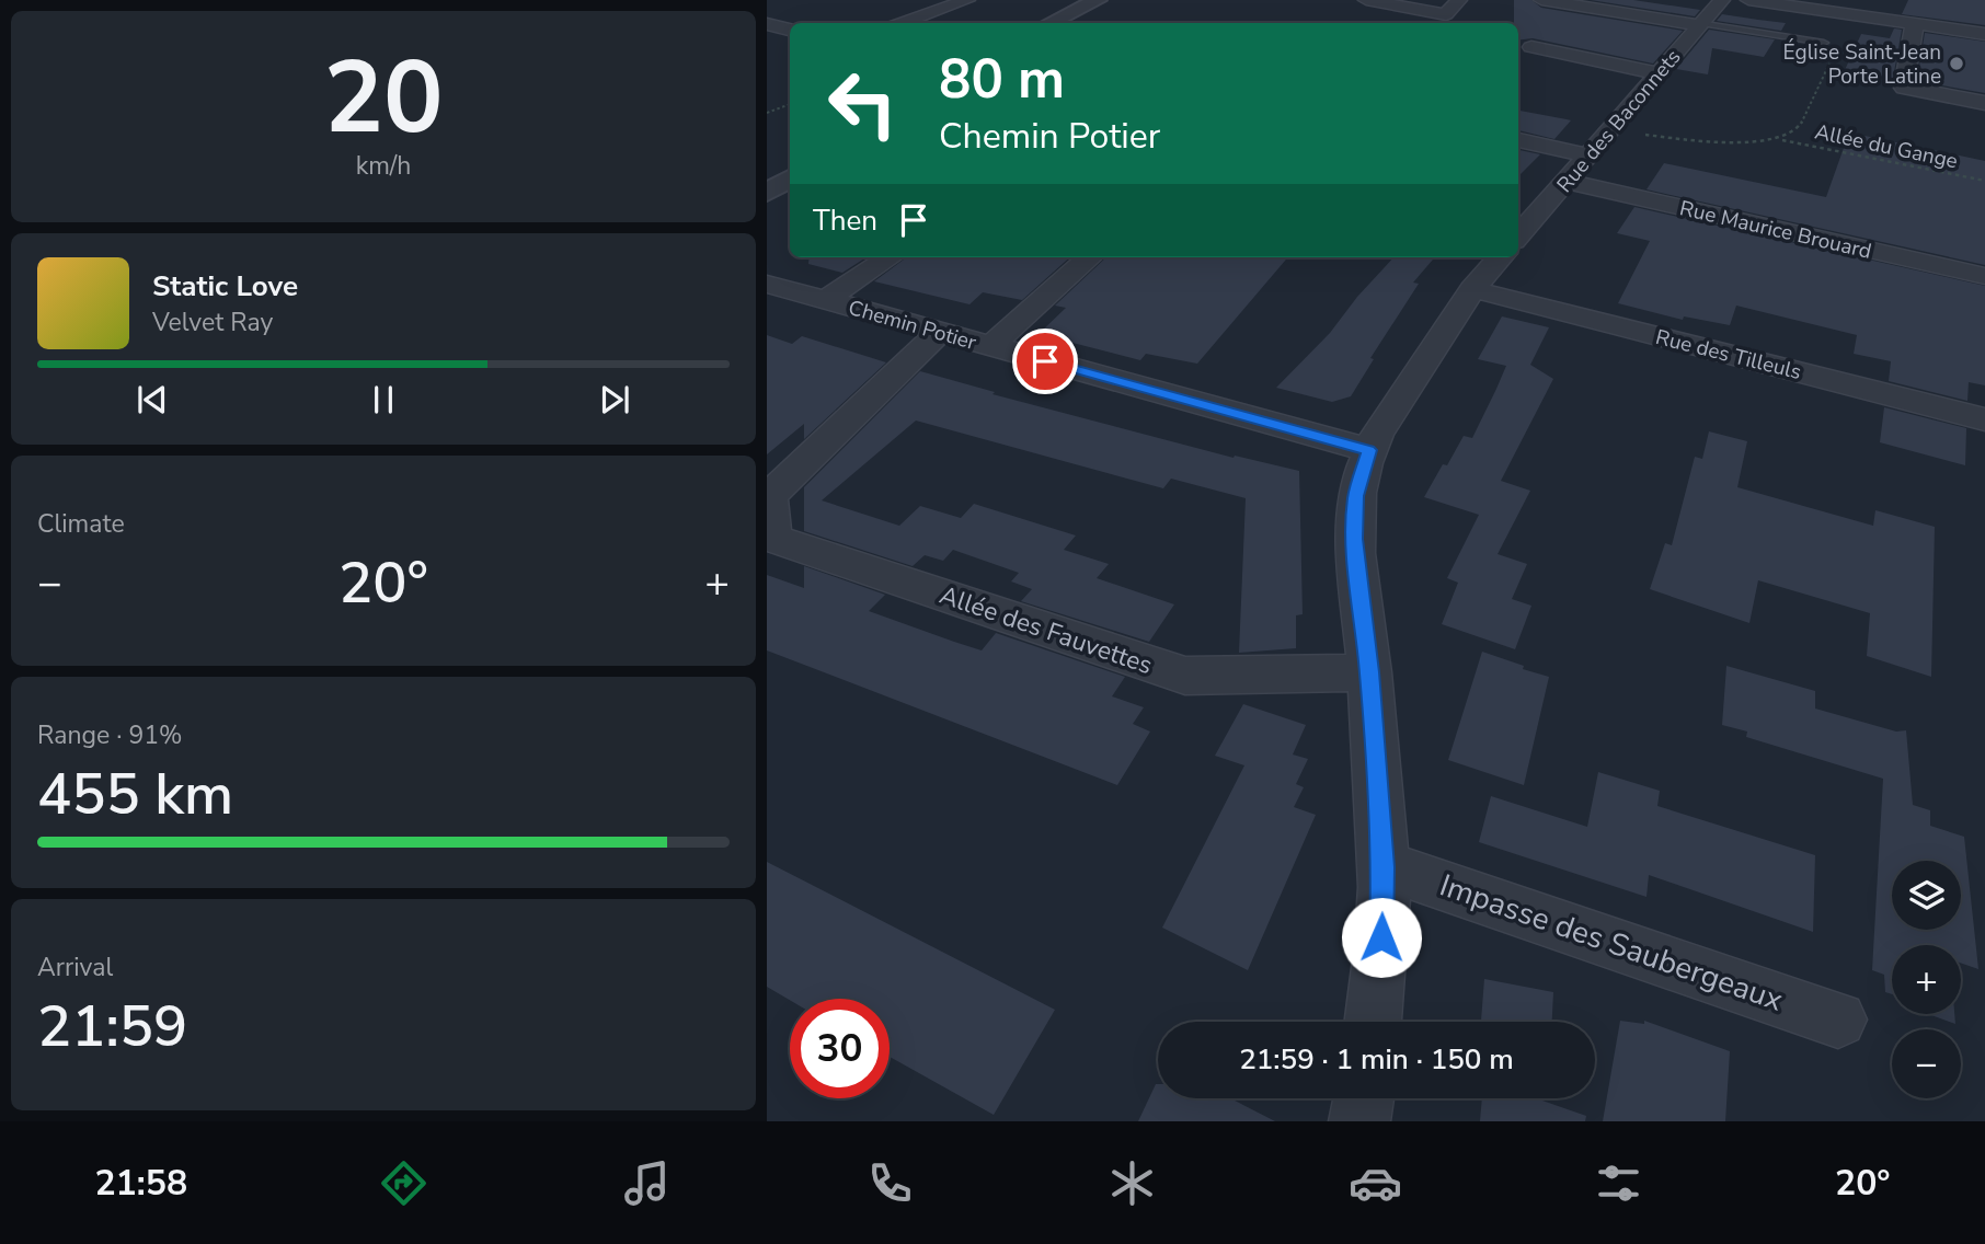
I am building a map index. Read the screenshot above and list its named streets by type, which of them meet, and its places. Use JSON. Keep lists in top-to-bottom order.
{
  "streets": {
    "street": [
      "Rue des Baconnets",
      "Rue Maurice Brouard",
      "Chemin Potier",
      "Rue des Tilleuls",
      "Allée des Fauvettes",
      "Impasse des Saubergeaux"
    ],
    "path": ["Allée du Gange"]
  },
  "crossings": [
    ["Rue des Baconnets", "Allée du Gange"],
    ["Rue des Baconnets", "Rue Maurice Brouard"],
    ["Chemin Potier", "Allée des Fauvettes"]
  ],
  "places": ["Église Saint-Jean Porte Latine"],
  "page": {
    "tile": [
      ["20", "km/h"],
      "Climate",
      ["Range · 91%", "455 km"],
      ["Arrival", "21:59"]
    ],
    "turn": ["80 m", "Chemin Potier"],
    "then": "Then",
    "song": ["Static Love", "Velvet Ray"],
    "heat": ["−", "20°", "+"],
    "map_buttons": ["+", "−"],
    "limit": "30",
    "trip": "21:59 · 1 min · 150 m",
    "tabs": ["21:58", "20°"]
  }
}
